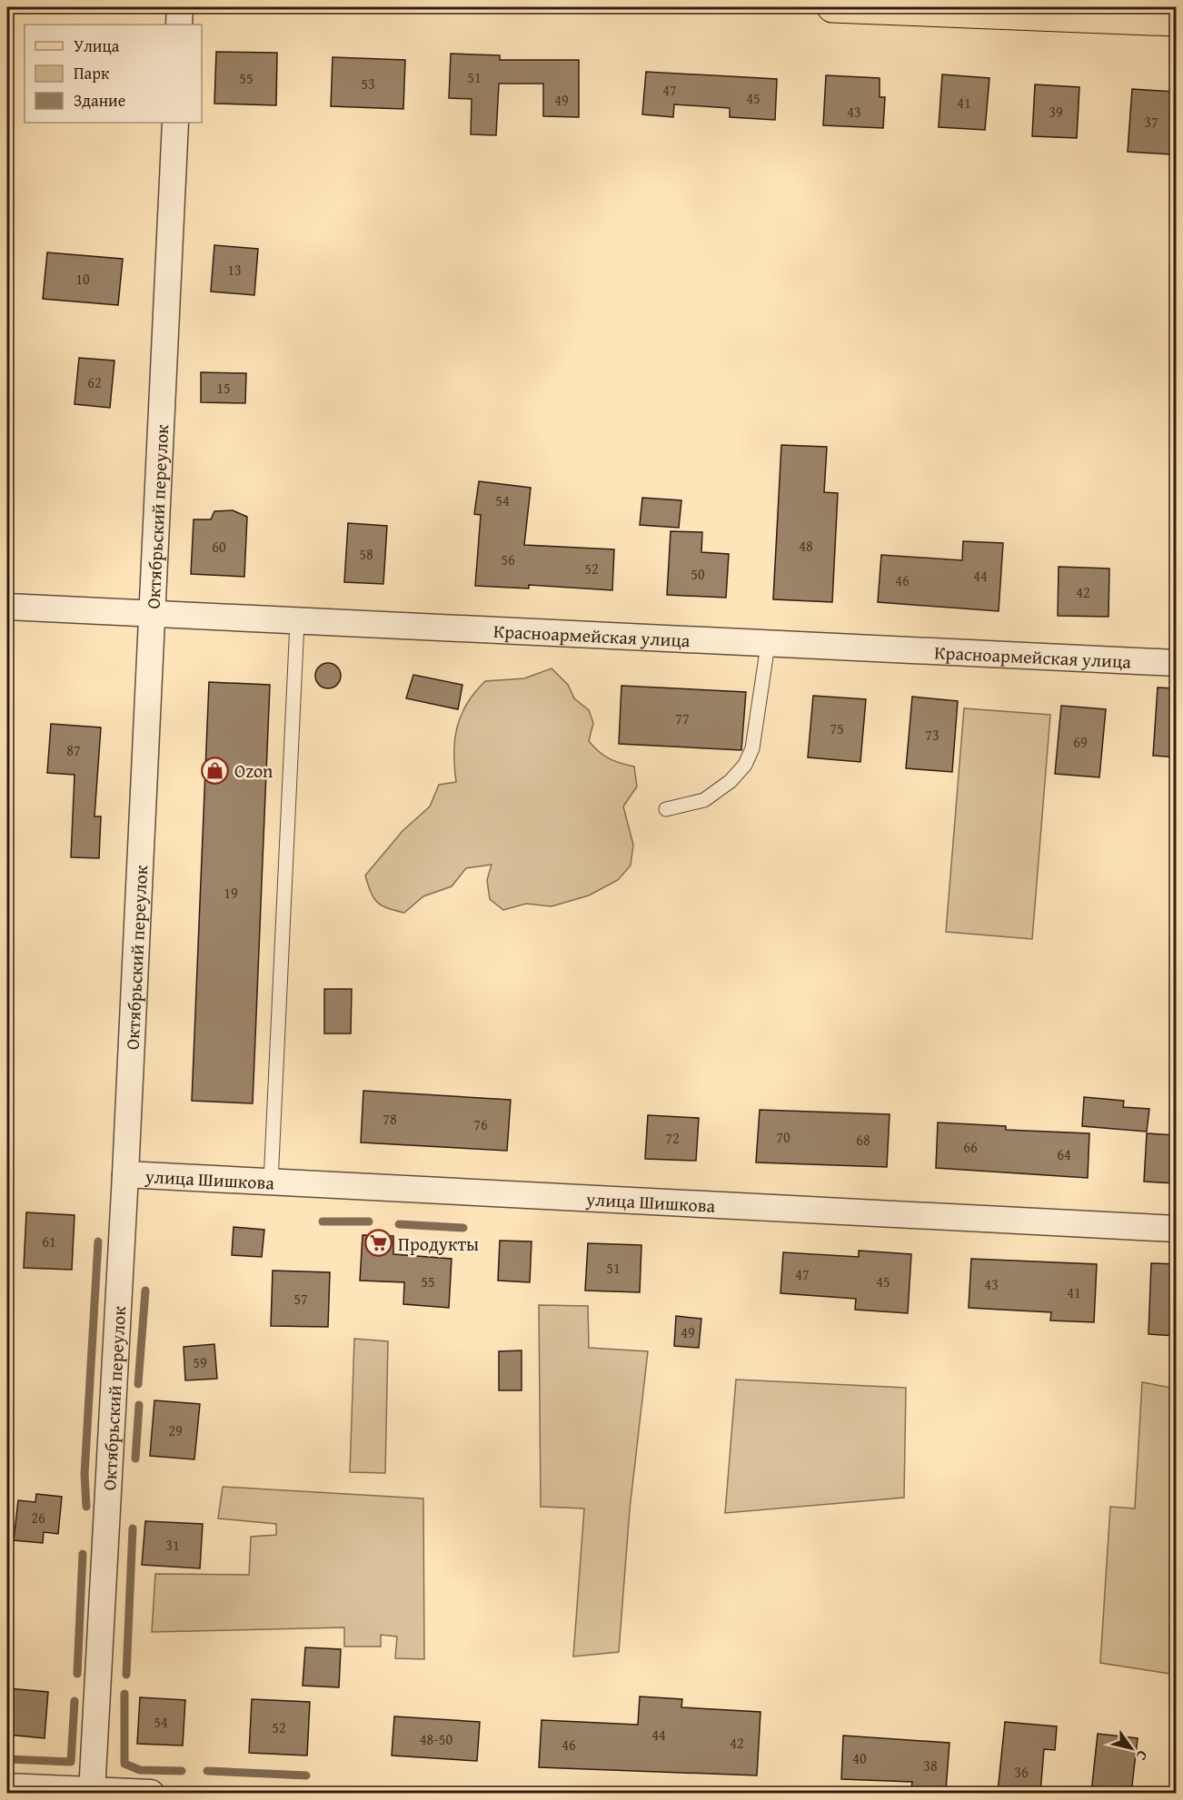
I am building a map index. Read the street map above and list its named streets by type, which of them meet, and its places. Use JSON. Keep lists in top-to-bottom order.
{
  "streets": {
    "street": ["Октябрьский переулок", "Красноармейская улица", "улица Шишкова"]
  },
  "crossings": [
    ["Октябрьский переулок", "Красноармейская улица"],
    ["Октябрьский переулок", "улица Шишкова"]
  ],
  "places": {
    "shop": ["Ozon"],
    "supermarket": ["Продукты"]
  },
  "house_numbers": [
    "51",
    "55",
    "53",
    "47",
    "45",
    "49",
    "41",
    "43",
    "39",
    "37",
    "13",
    "10",
    "62",
    "15",
    "54",
    "48",
    "60",
    "58",
    "56",
    "52",
    "50",
    "44",
    "46",
    "42",
    "77",
    "75",
    "73",
    "69",
    "87",
    "19",
    "78",
    "76",
    "70",
    "72",
    "68",
    "66",
    "64",
    "61",
    "51",
    "47",
    "55",
    "45",
    "43",
    "41",
    "57",
    "49",
    "59",
    "29",
    "26",
    "31",
    "54",
    "52",
    "44",
    "48-50",
    "42",
    "46",
    "40",
    "38",
    "36"
  ],
  "legend": ["Улица", "Парк", "Здание"],
  "north": "bottom right"
}
